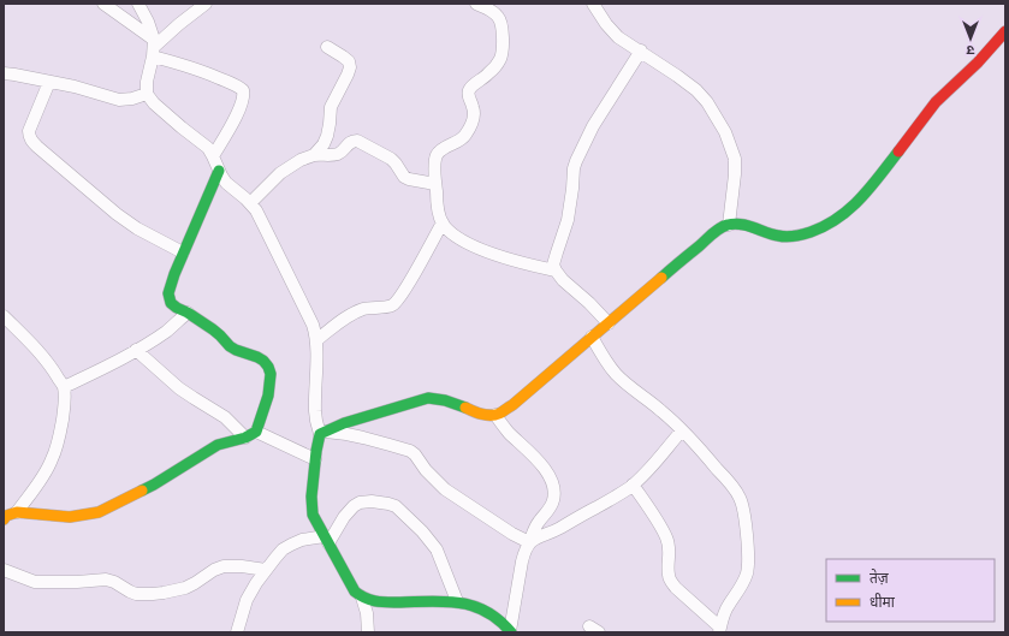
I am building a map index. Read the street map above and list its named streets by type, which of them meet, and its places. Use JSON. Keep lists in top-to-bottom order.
{
  "legend": ["तेज़", "धीमा"],
  "north": "bottom"
}
